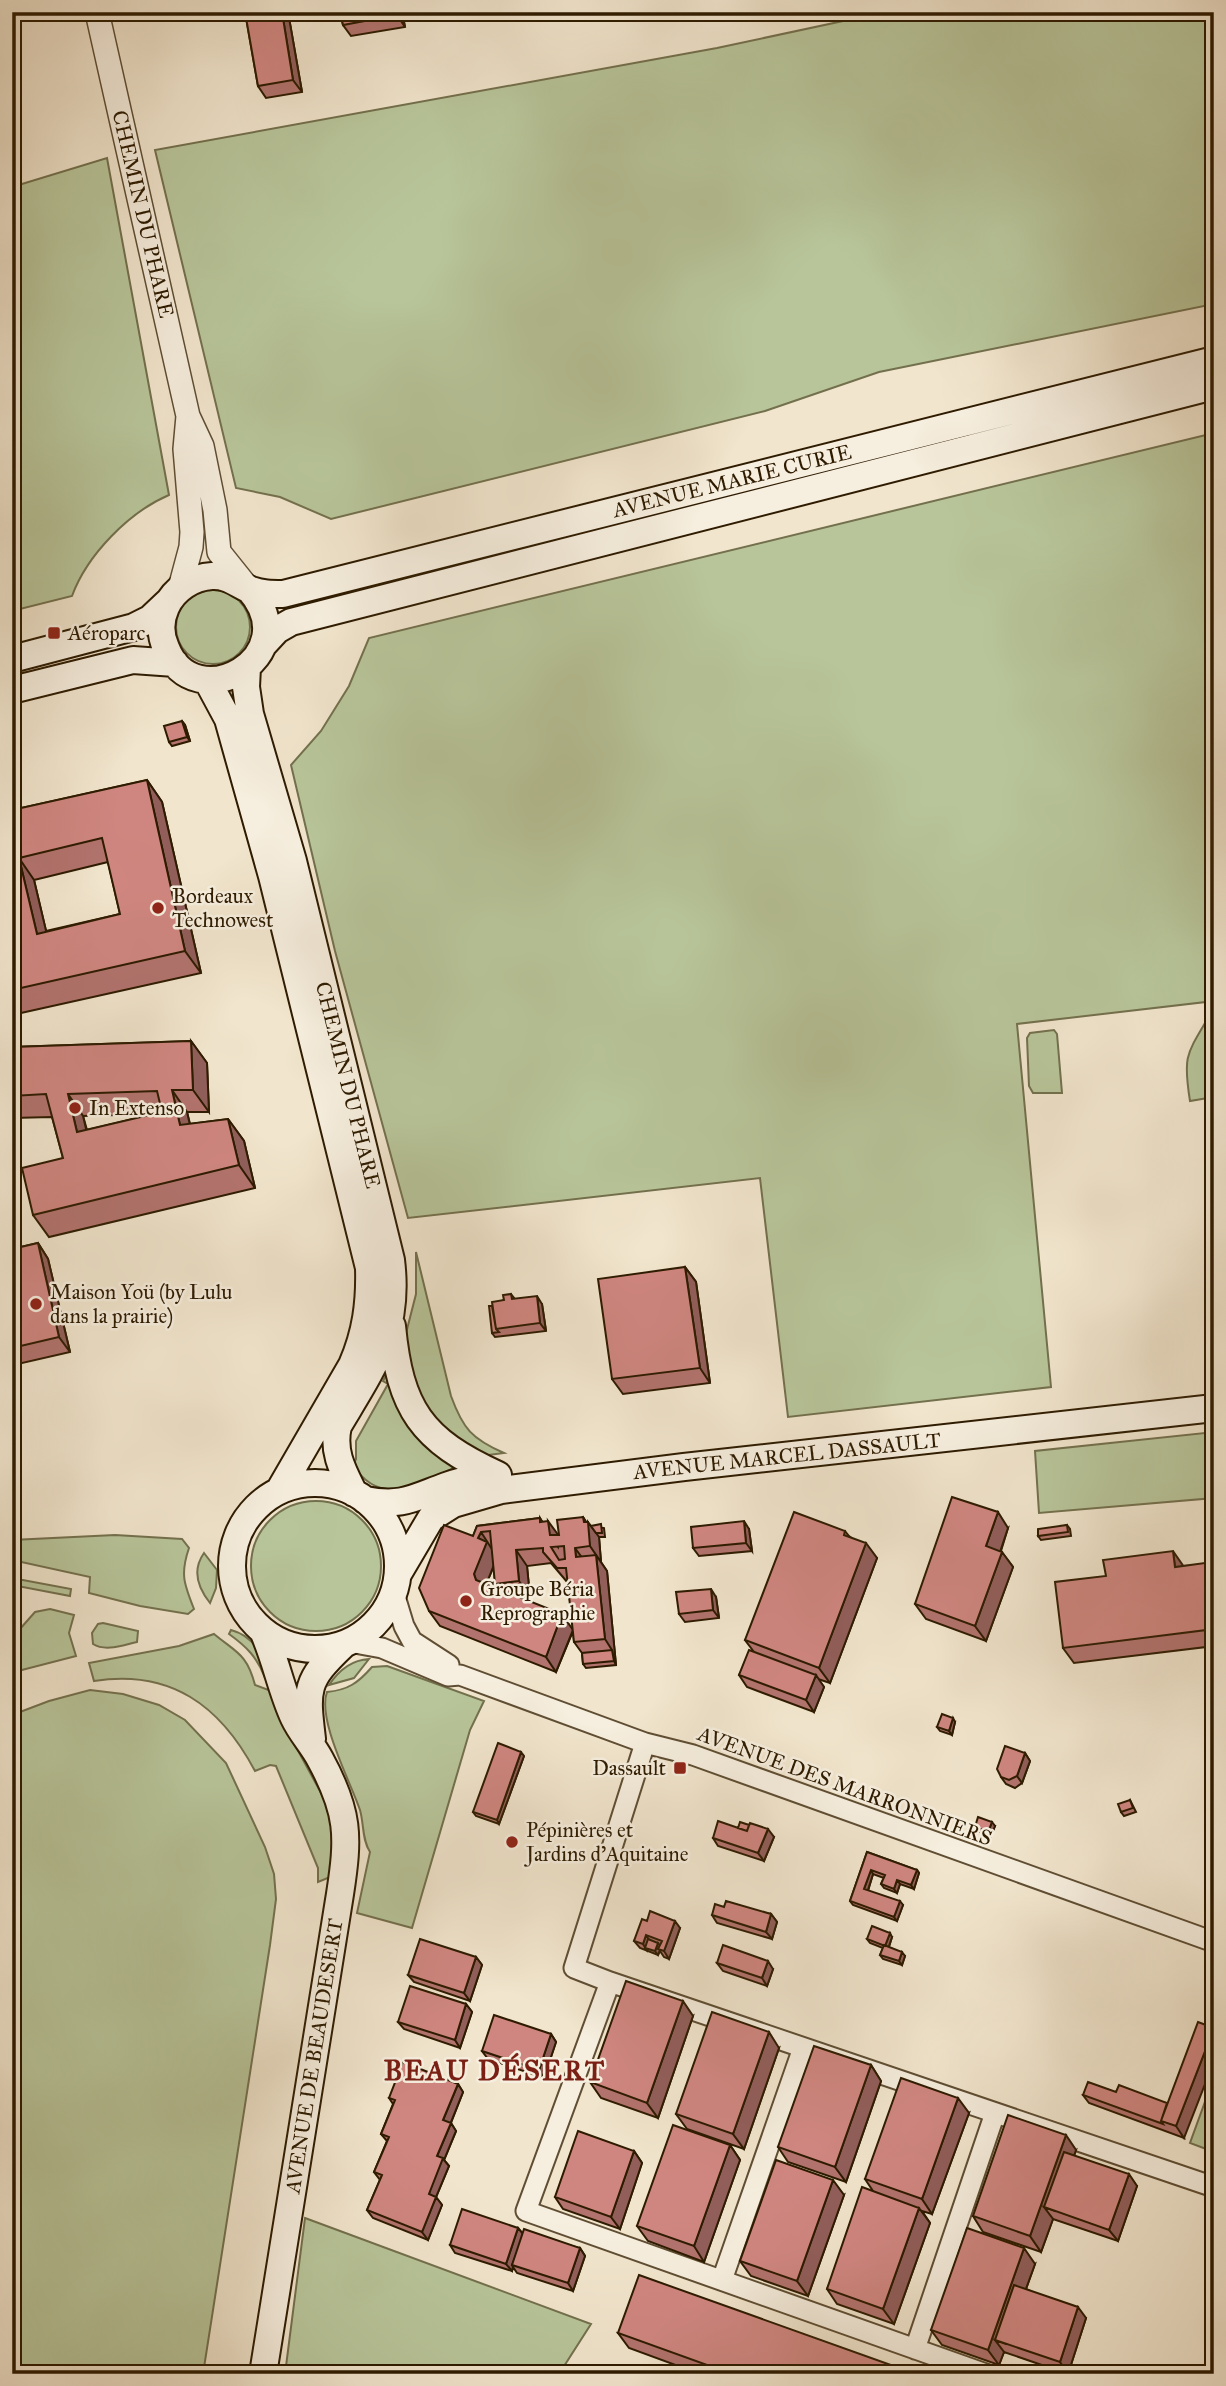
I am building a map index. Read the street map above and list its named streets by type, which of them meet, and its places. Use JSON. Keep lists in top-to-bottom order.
{
  "streets": {
    "main road": [
      "CHEMIN DU PHARE",
      "AVENUE MARIE CURIE",
      "AVENUE MARCEL DASSAULT",
      "AVENUE DE BEAUDESERT"
    ],
    "street": ["AVENUE DES MARRONNIERS"]
  },
  "crossings": [
    ["CHEMIN DU PHARE", "AVENUE MARIE CURIE"],
    ["CHEMIN DU PHARE", "AVENUE MARCEL DASSAULT"],
    ["CHEMIN DU PHARE", "AVENUE DES MARRONNIERS"],
    ["AVENUE MARCEL DASSAULT", "AVENUE DES MARRONNIERS"]
  ],
  "districts": ["BEAU DÉSERT"],
  "places": {
    "transit": ["Aéroparc", "Dassault"],
    "other": [
      "Bordeaux Technowest",
      "In Extenso",
      "Maison Yoü (by Lulu dans la prairie)",
      "Groupe Béria Reprographie",
      "Pépinières et Jardins d'Aquitaine"
    ]
  }
}
